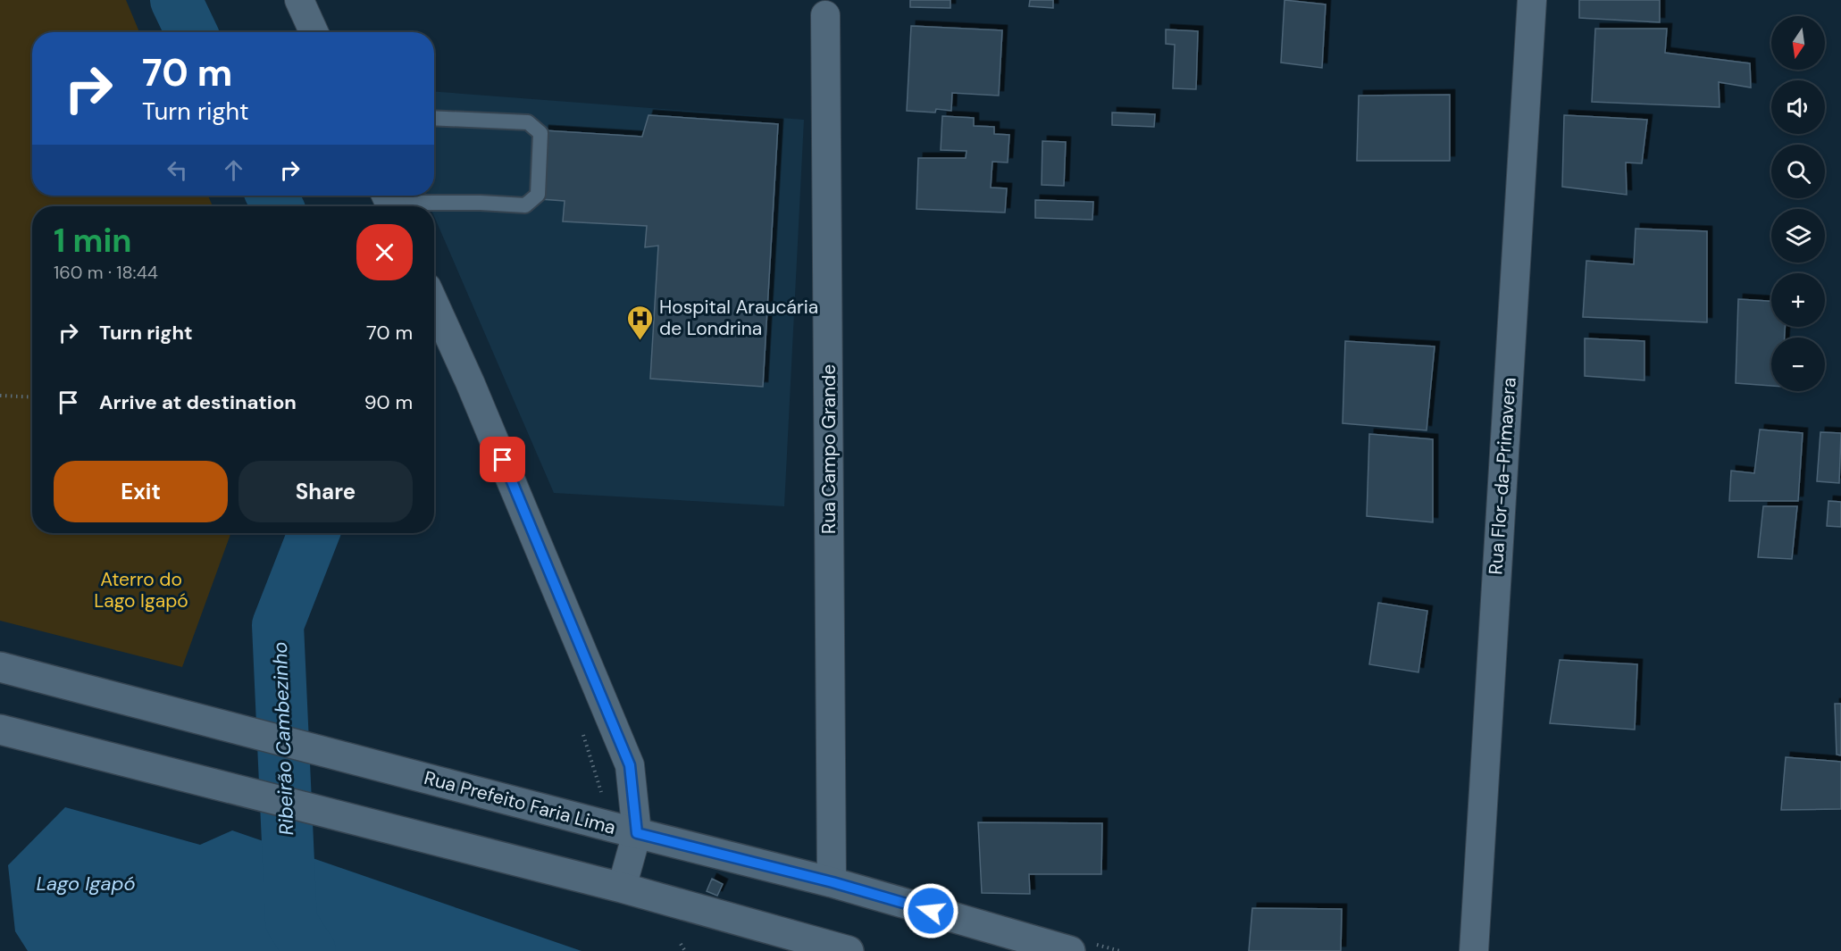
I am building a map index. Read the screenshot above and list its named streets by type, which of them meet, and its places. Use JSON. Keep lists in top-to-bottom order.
{
  "streets": {
    "main road": ["Rua Prefeito Faria Lima"],
    "street": ["Rua Campo Grande", "Rua Flor-da-Primavera"]
  },
  "crossings": [
    ["Rua Campo Grande", "Rua Prefeito Faria Lima"]
  ],
  "water": ["Ribeirão Cambezinho", "Lago Igapó"],
  "parks": ["Aterro do Lago Igapó"],
  "places": {
    "hospital": ["Hospital Araucária de Londrina"]
  },
  "north": "bottom",
  "page": {
    "map_buttons": ["+", "−"],
    "turn": ["70 m", "Turn right"],
    "heading": ["1 min", "160 m · 18:44"],
    "list": [
      {
        "name": "Turn right",
        "value": "70 m"
      },
      {
        "name": "Arrive at destination",
        "value": "90 m"
      }
    ],
    "buttons": ["Exit", "Share"]
  }
}
